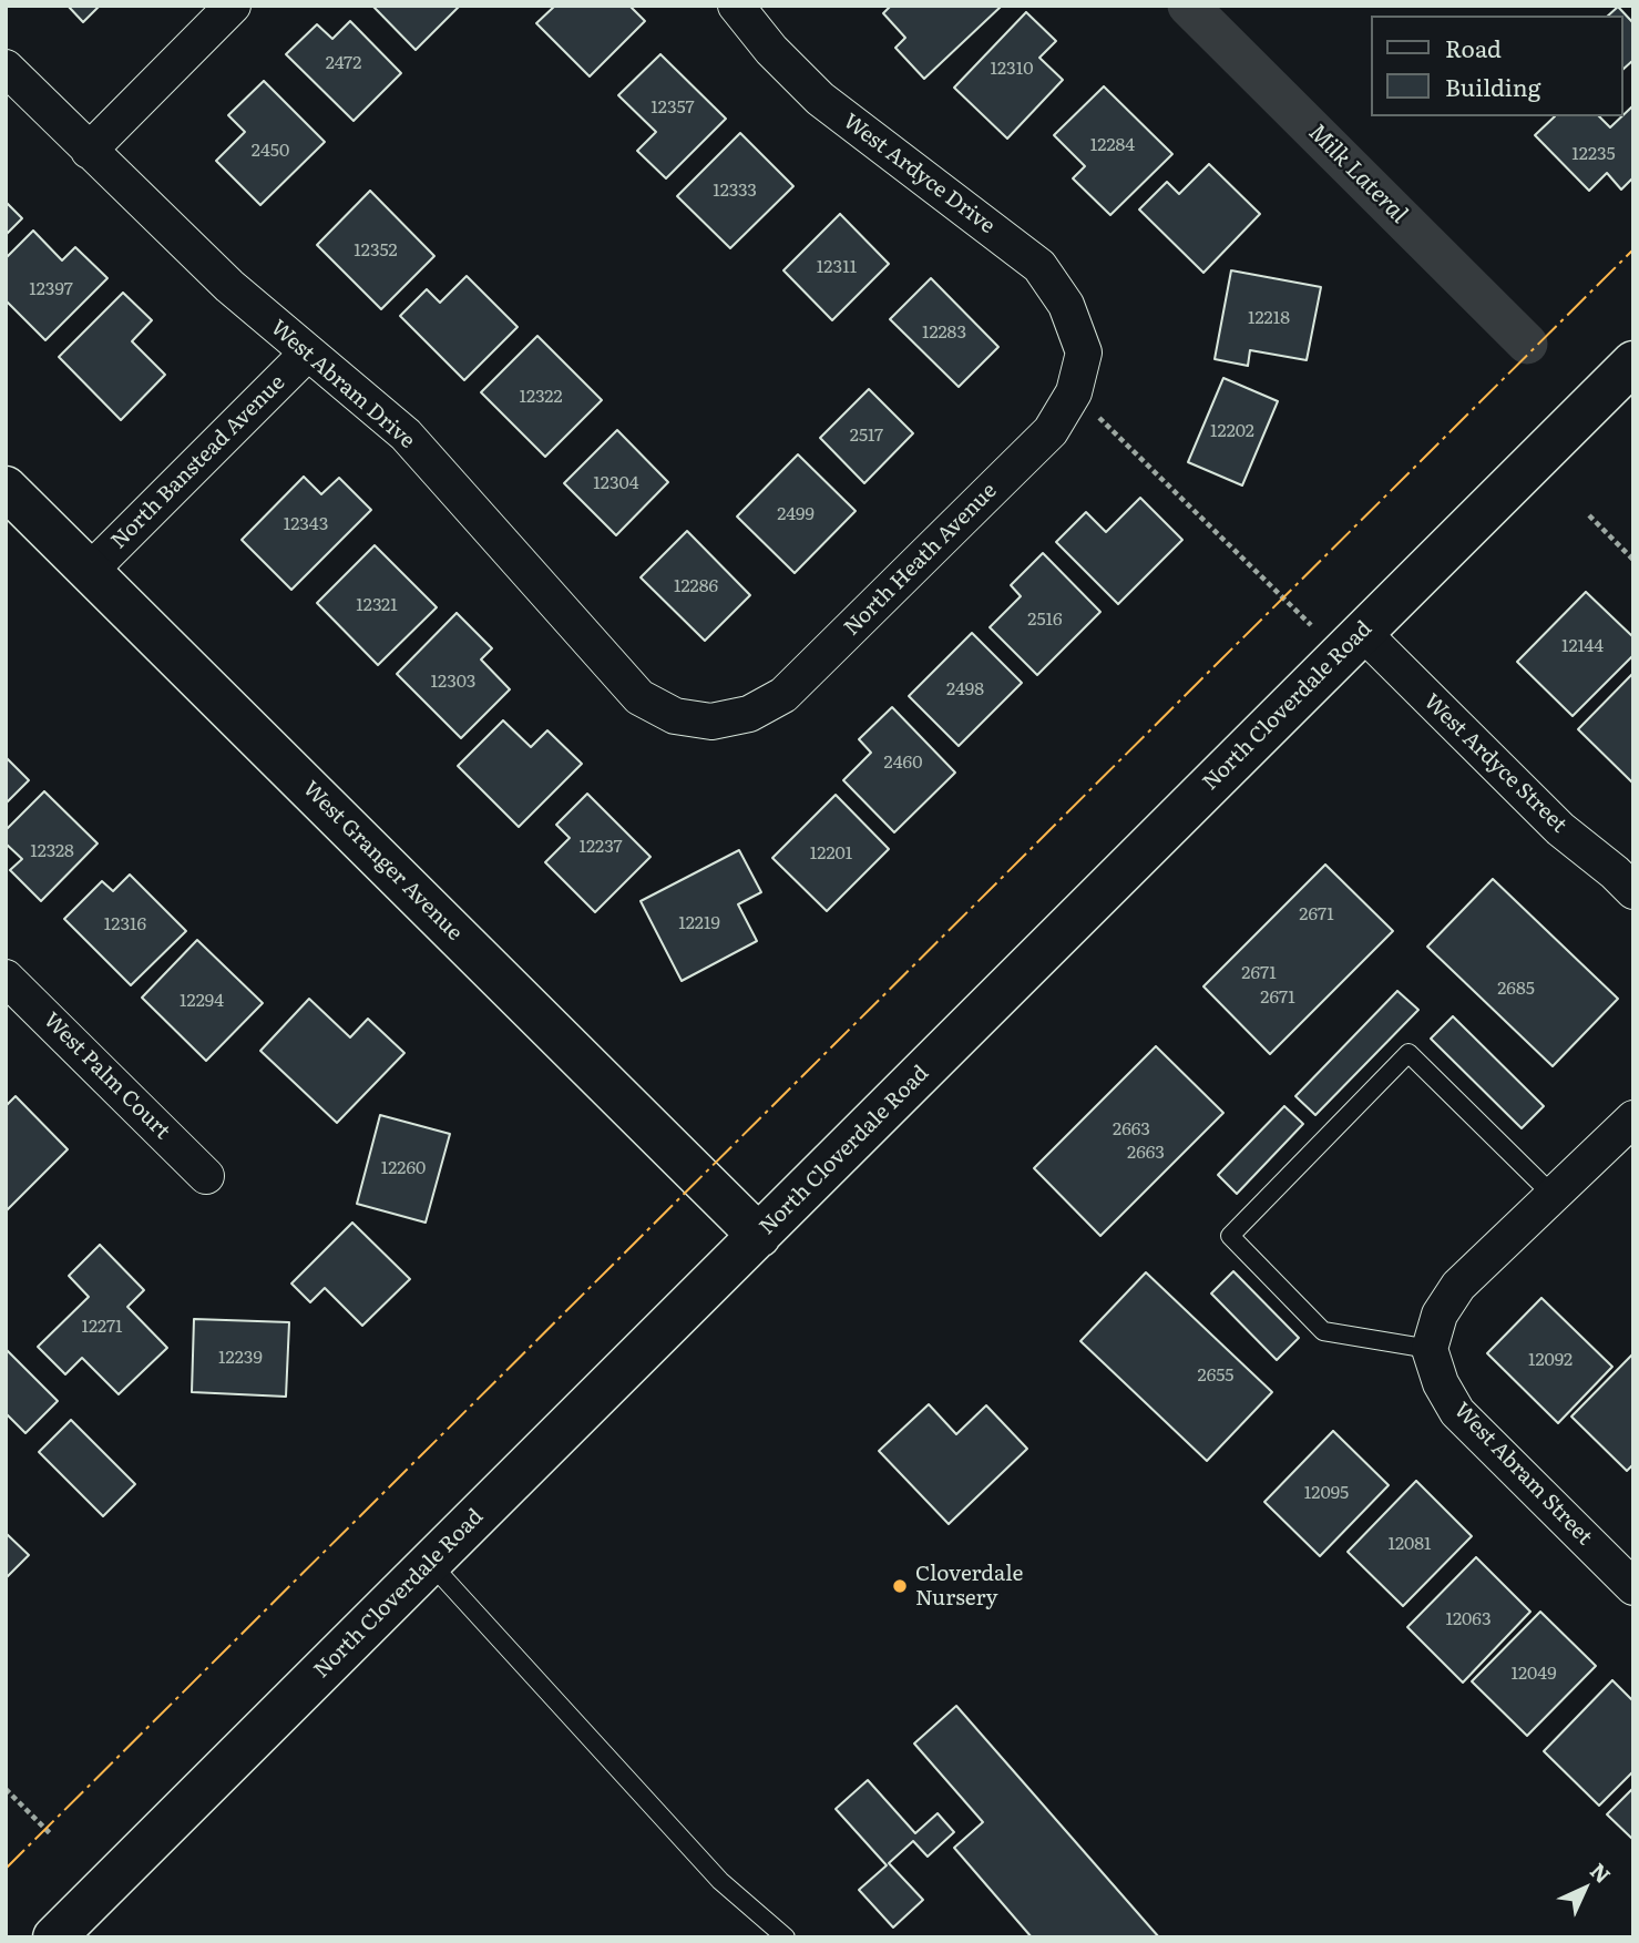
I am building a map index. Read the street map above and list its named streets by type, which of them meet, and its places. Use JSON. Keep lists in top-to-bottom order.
{
  "streets": {
    "main road": ["North Cloverdale Road", "West Granger Avenue"],
    "street": [
      "West Ardyce Drive",
      "West Abram Drive",
      "North Banstead Avenue",
      "North Heath Avenue",
      "West Ardyce Street",
      "West Palm Court",
      "West Abram Street"
    ]
  },
  "crossings": [
    ["West Ardyce Drive", "North Heath Avenue"],
    ["West Abram Drive", "North Banstead Avenue"],
    ["West Abram Drive", "North Heath Avenue"],
    ["North Banstead Avenue", "West Granger Avenue"],
    ["North Cloverdale Road", "West Ardyce Street"],
    ["North Cloverdale Road", "West Granger Avenue"]
  ],
  "water": ["Milk Lateral"],
  "places": ["Cloverdale Nursery"],
  "house_numbers": [
    "2472",
    "12310",
    "12357",
    "12284",
    "2450",
    "12235",
    "12333",
    "12352",
    "12311",
    "12397",
    "12218",
    "12283",
    "12322",
    "12202",
    "2517",
    "12304",
    "2499",
    "12343",
    "12286",
    "12321",
    "2516",
    "12144",
    "12303",
    "2498",
    "2460",
    "12237",
    "12328",
    "12201",
    "2671",
    "12219",
    "12316",
    "2671",
    "2685",
    "2671",
    "12294",
    "2663",
    "2663",
    "12260",
    "12271",
    "12239",
    "12092",
    "2655",
    "12095",
    "12081",
    "12063",
    "12049"
  ],
  "legend": ["Road", "Building"],
  "north": "top right"
}
